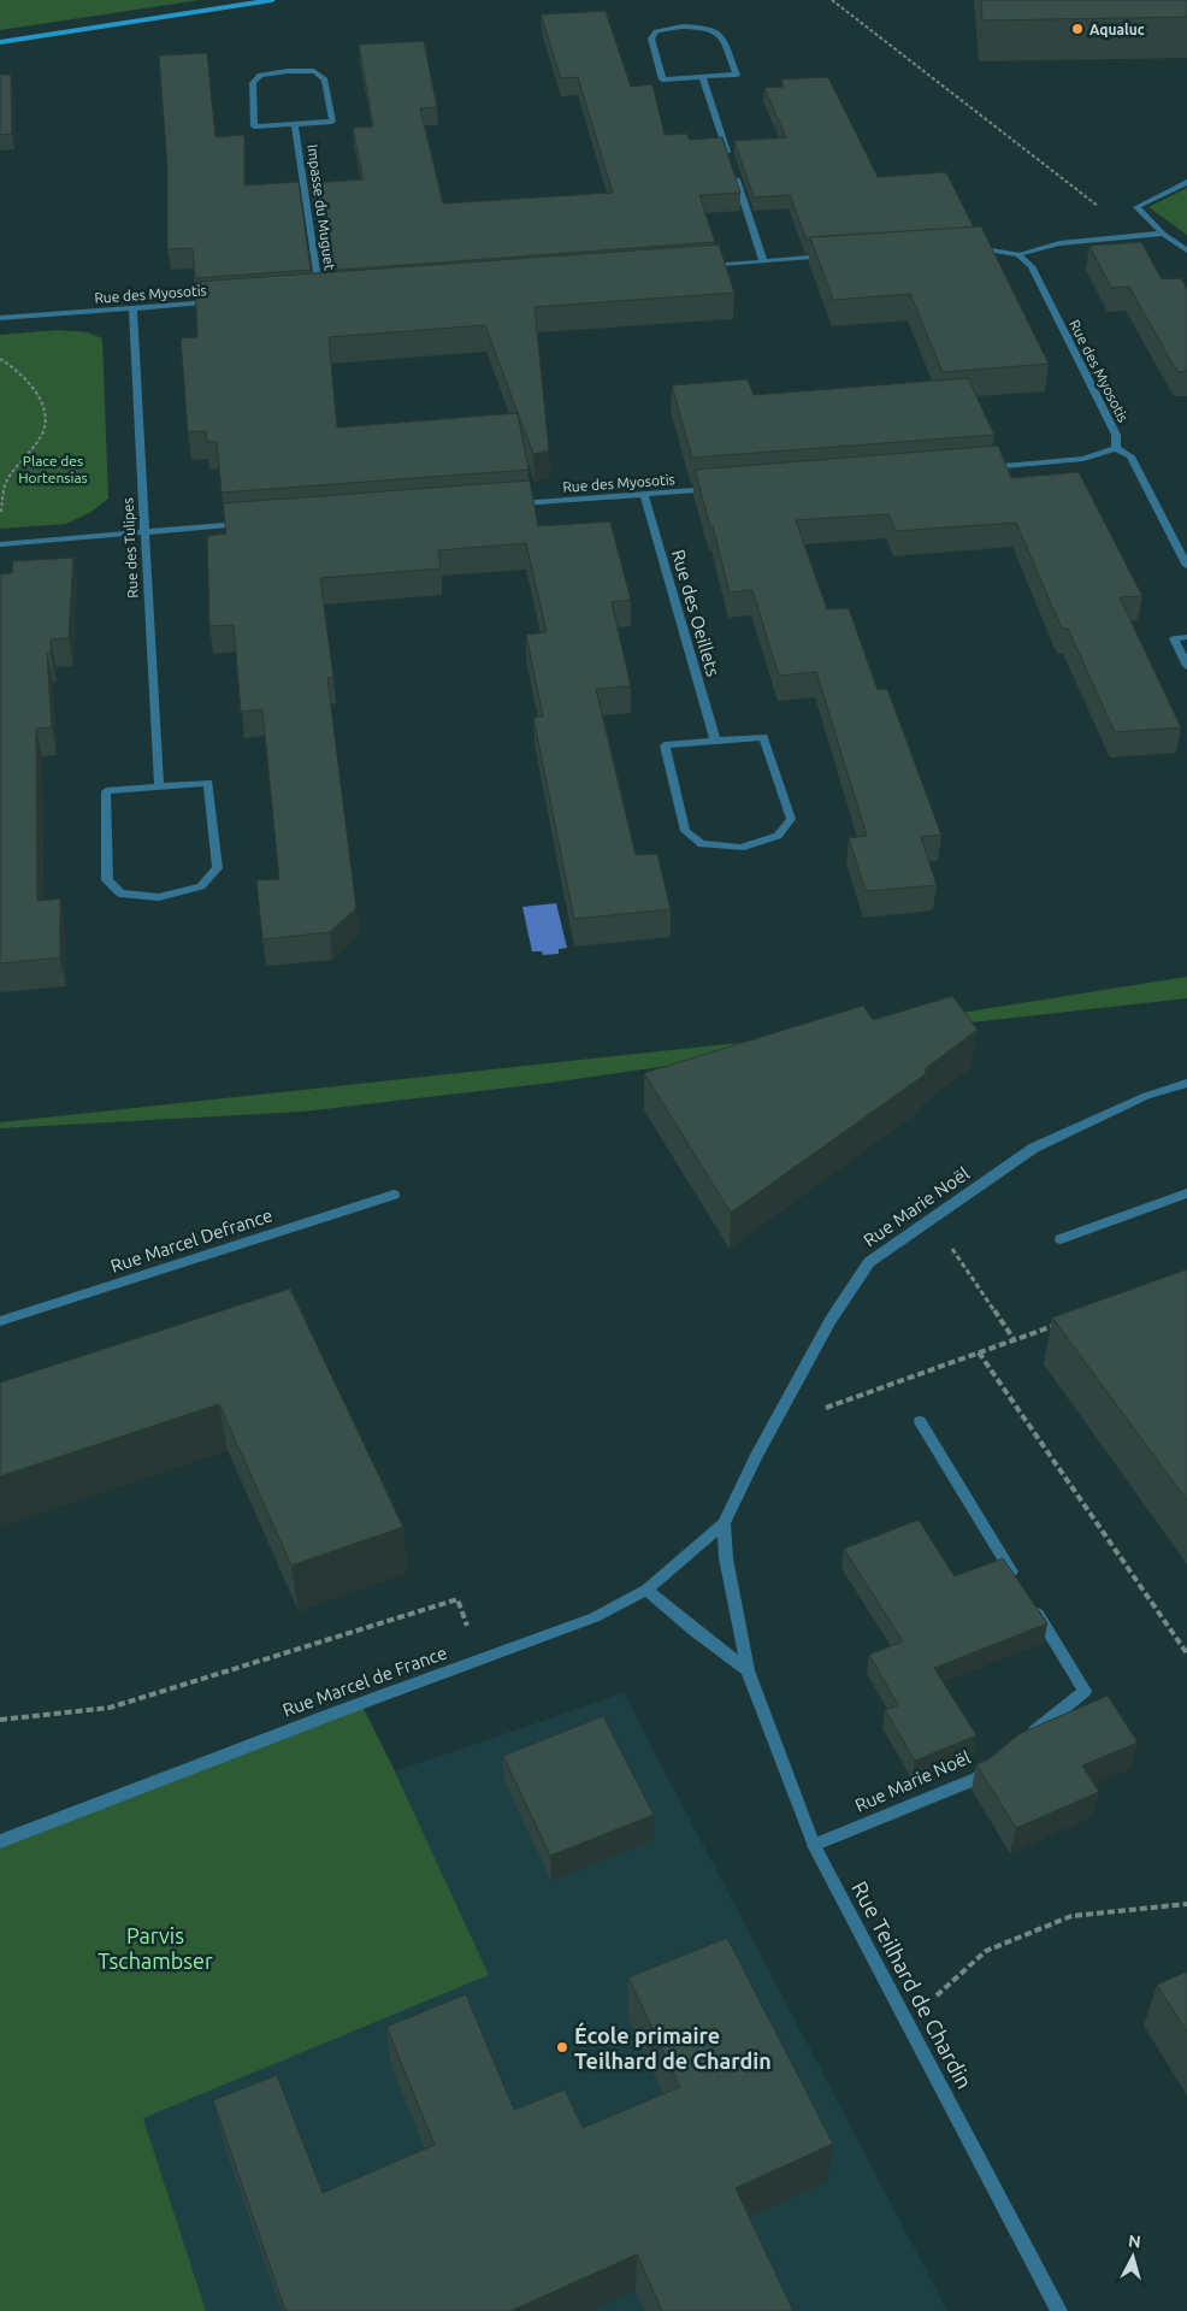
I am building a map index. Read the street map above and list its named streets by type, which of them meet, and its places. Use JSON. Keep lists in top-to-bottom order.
{
  "streets": {
    "street": [
      "Impasse du Muguet",
      "Rue des Myosotis",
      "Rue des Tulipes",
      "Rue des Oeillets",
      "Rue Marie Noël",
      "Rue Marcel Defrance",
      "Rue Marcel de France",
      "Rue Teilhard de Chardin"
    ]
  },
  "crossings": [
    ["Rue des Myosotis", "Rue des Tulipes"],
    ["Rue des Myosotis", "Rue des Oeillets"],
    ["Rue Marie Noël", "Rue Marcel de France"],
    ["Rue Marie Noël", "Rue Teilhard de Chardin"],
    ["Rue Marcel de France", "Rue Teilhard de Chardin"]
  ],
  "parks": ["Place des Hortensias", "Parvis Tschambser"],
  "places": ["Aqualuc", "École primaire Teilhard de Chardin"],
  "north": "top"
}
